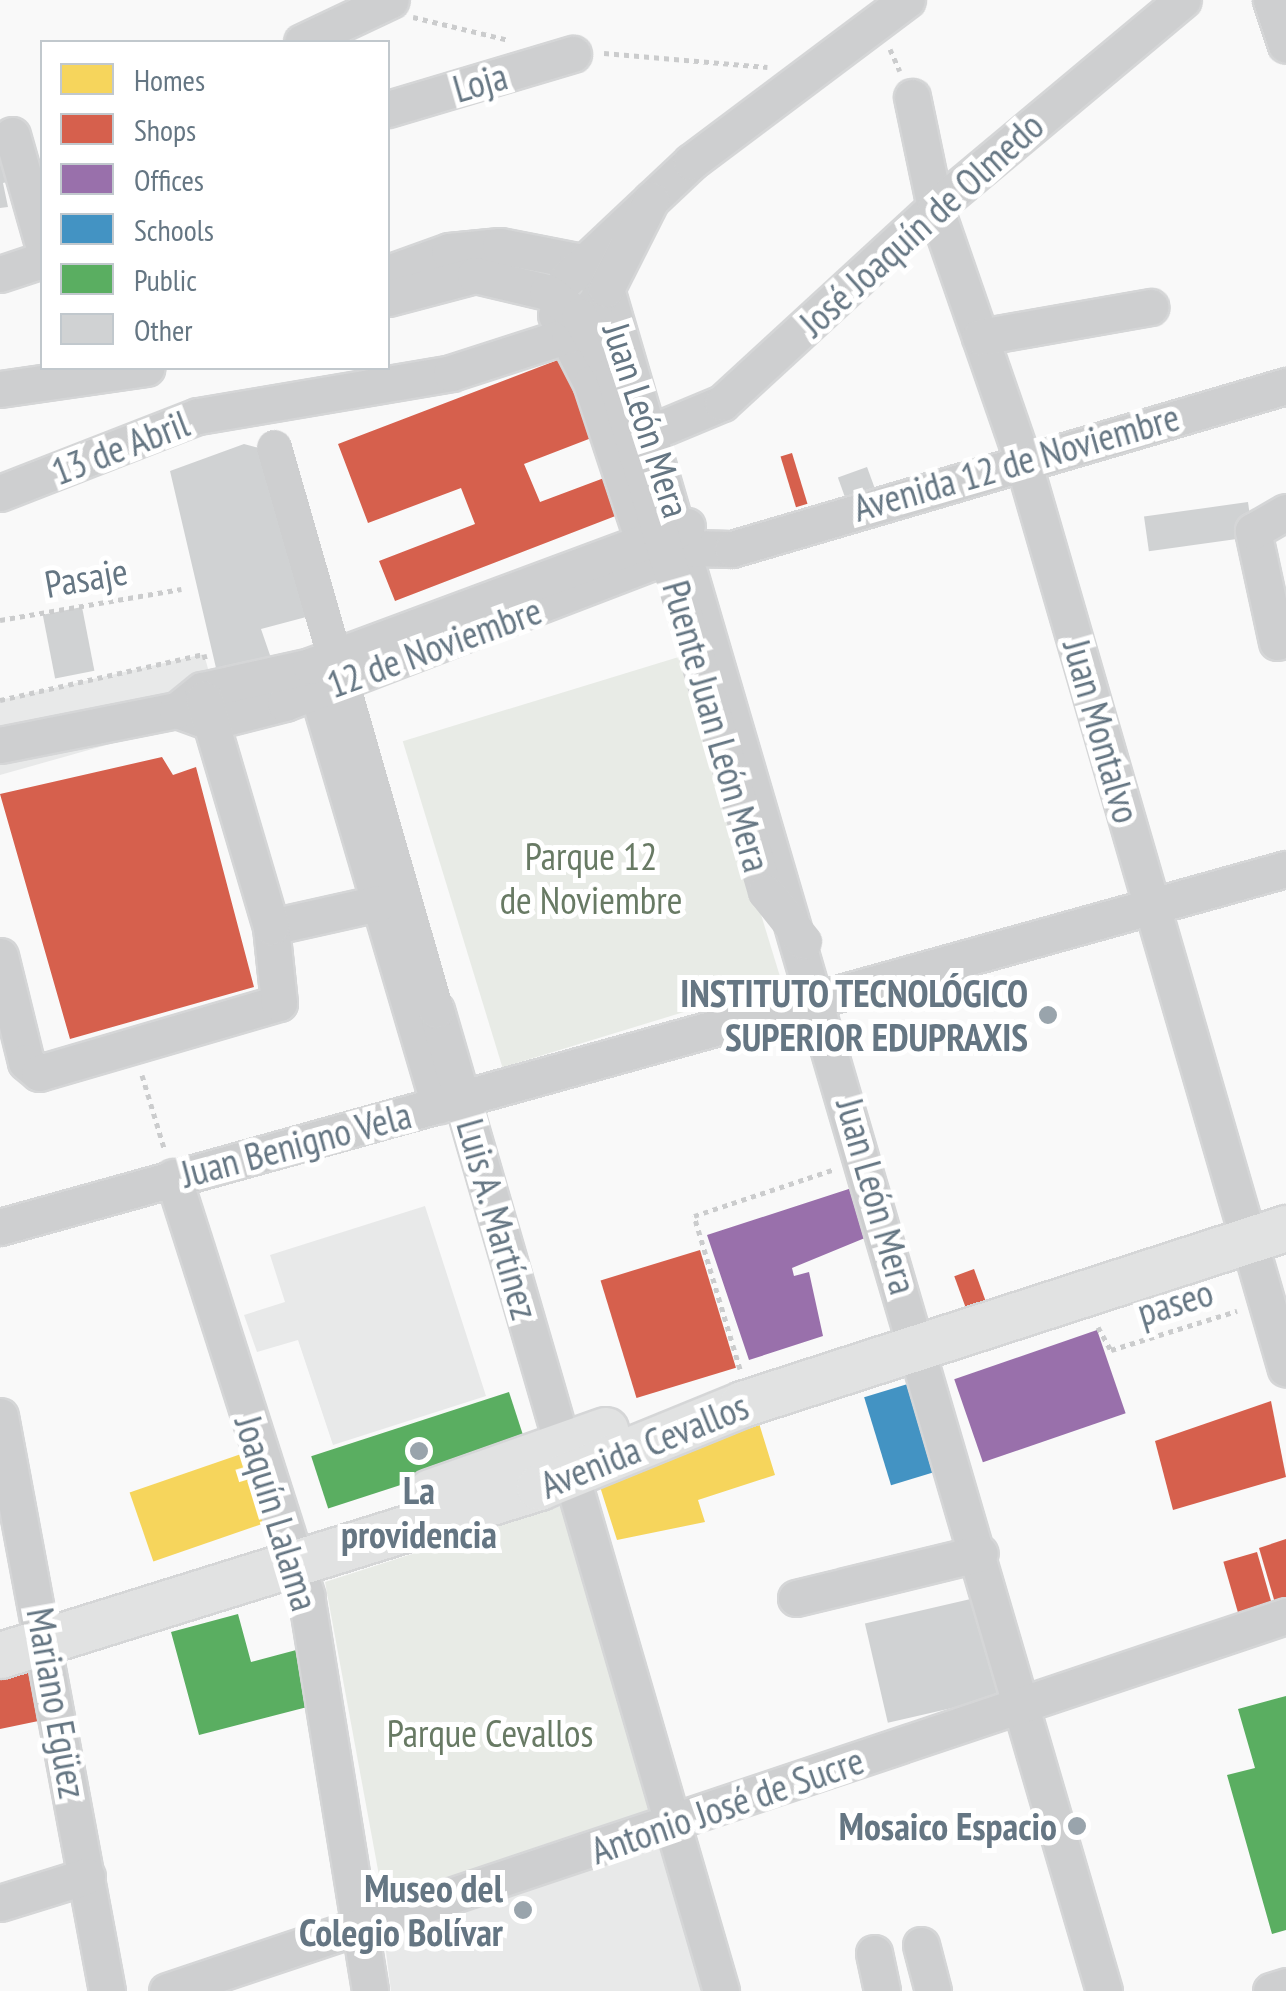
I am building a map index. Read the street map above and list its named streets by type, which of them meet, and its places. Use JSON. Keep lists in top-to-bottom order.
{
  "streets": {
    "main road": ["Avenida Cevallos"],
    "street": [
      "Loja",
      "José Joaquín de Olmedo",
      "Juan León Mera",
      "13 de Abril",
      "Avenida 12 de Noviembre",
      "12 de Noviembre",
      "Puente Juan León Mera",
      "Juan Montalvo",
      "Juan Benigno Vela",
      "Luis A. Martínez",
      "Joaquín Lalama",
      "Mariano Egüez",
      "Antonio José de Sucre"
    ],
    "path": ["Pasaje", "paseo"]
  },
  "crossings": [
    ["José Joaquín de Olmedo", "Juan León Mera"],
    ["José Joaquín de Olmedo", "Juan Montalvo"],
    ["Juan León Mera", "13 de Abril"],
    ["Juan León Mera", "Avenida 12 de Noviembre"],
    ["Juan León Mera", "12 de Noviembre"],
    ["Juan León Mera", "Puente Juan León Mera"],
    ["Juan León Mera", "Juan Benigno Vela"],
    ["Juan León Mera", "Avenida Cevallos"],
    ["Juan León Mera", "Antonio José de Sucre"],
    ["13 de Abril", "Puente Juan León Mera"],
    ["13 de Abril", "Luis A. Martínez"],
    ["Avenida 12 de Noviembre", "12 de Noviembre"],
    ["Avenida 12 de Noviembre", "Juan Montalvo"],
    ["12 de Noviembre", "Luis A. Martínez"],
    ["Juan Montalvo", "Juan Benigno Vela"],
    ["Juan Montalvo", "Avenida Cevallos"],
    ["Juan Benigno Vela", "Luis A. Martínez"],
    ["Juan Benigno Vela", "Joaquín Lalama"],
    ["Luis A. Martínez", "Avenida Cevallos"],
    ["Luis A. Martínez", "Antonio José de Sucre"],
    ["paseo", "Avenida Cevallos"],
    ["Avenida Cevallos", "Joaquín Lalama"],
    ["Avenida Cevallos", "Mariano Egüez"],
    ["Joaquín Lalama", "Antonio José de Sucre"]
  ],
  "parks": ["Parque 12 de Noviembre", "Parque Cevallos"],
  "places": [
    "INSTITUTO TECNOLÓGICO SUPERIOR EDUPRAXIS",
    "La providencia",
    "Mosaico Espacio",
    "Museo del Colegio Bolívar"
  ],
  "legend": [
    "Homes",
    "Shops",
    "Offices",
    "Schools",
    "Public",
    "Other"
  ]
}
